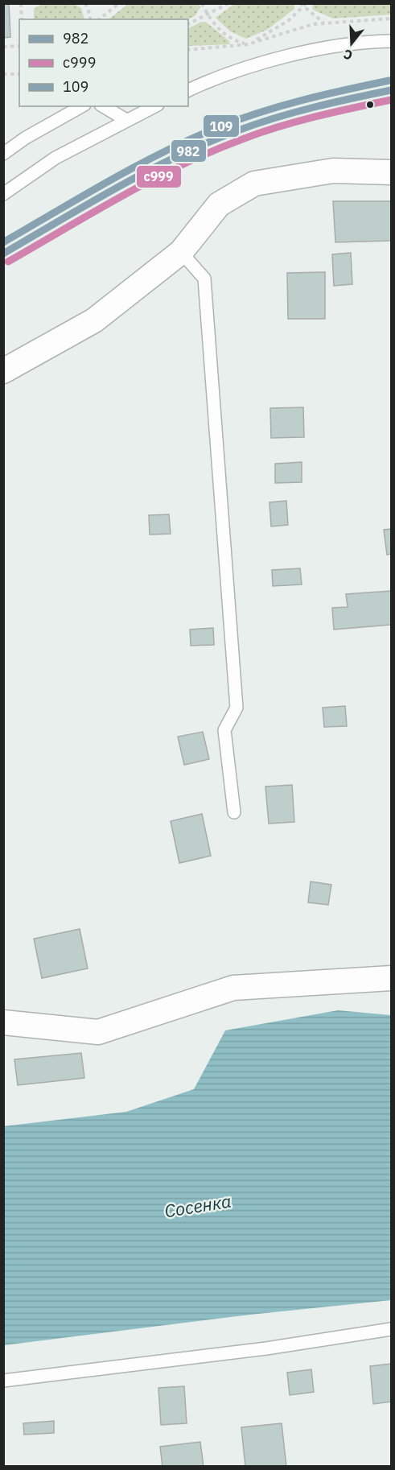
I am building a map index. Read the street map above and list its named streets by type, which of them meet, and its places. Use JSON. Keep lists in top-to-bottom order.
{
  "water": ["Сосенка"],
  "lines": ["transit line 109", "transit line 982", "transit line с999"],
  "legend": ["982", "с999", "109"],
  "north": "bottom"
}
